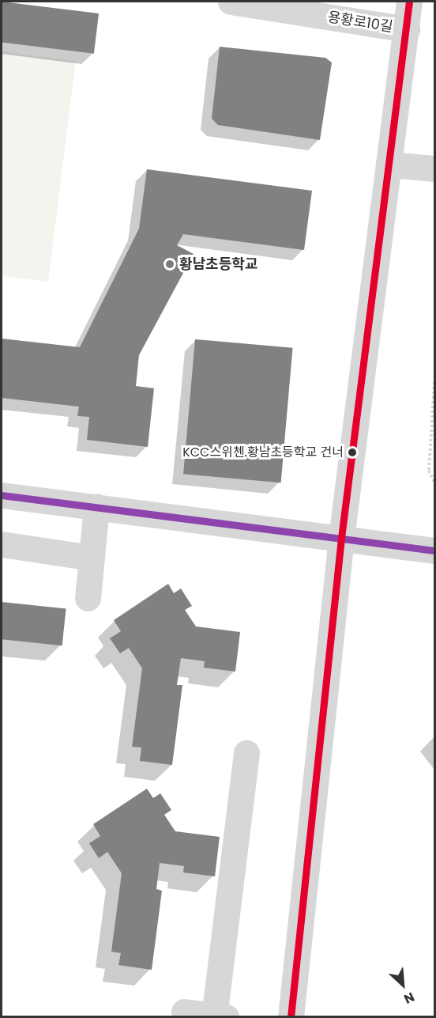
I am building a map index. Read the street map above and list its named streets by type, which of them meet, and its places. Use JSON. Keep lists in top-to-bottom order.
{
  "streets": {
    "street": ["용황로10길"]
  },
  "places": ["황남초등학교", "KCC스위첸.황남초등학교 건너"],
  "north": "bottom right"
}
